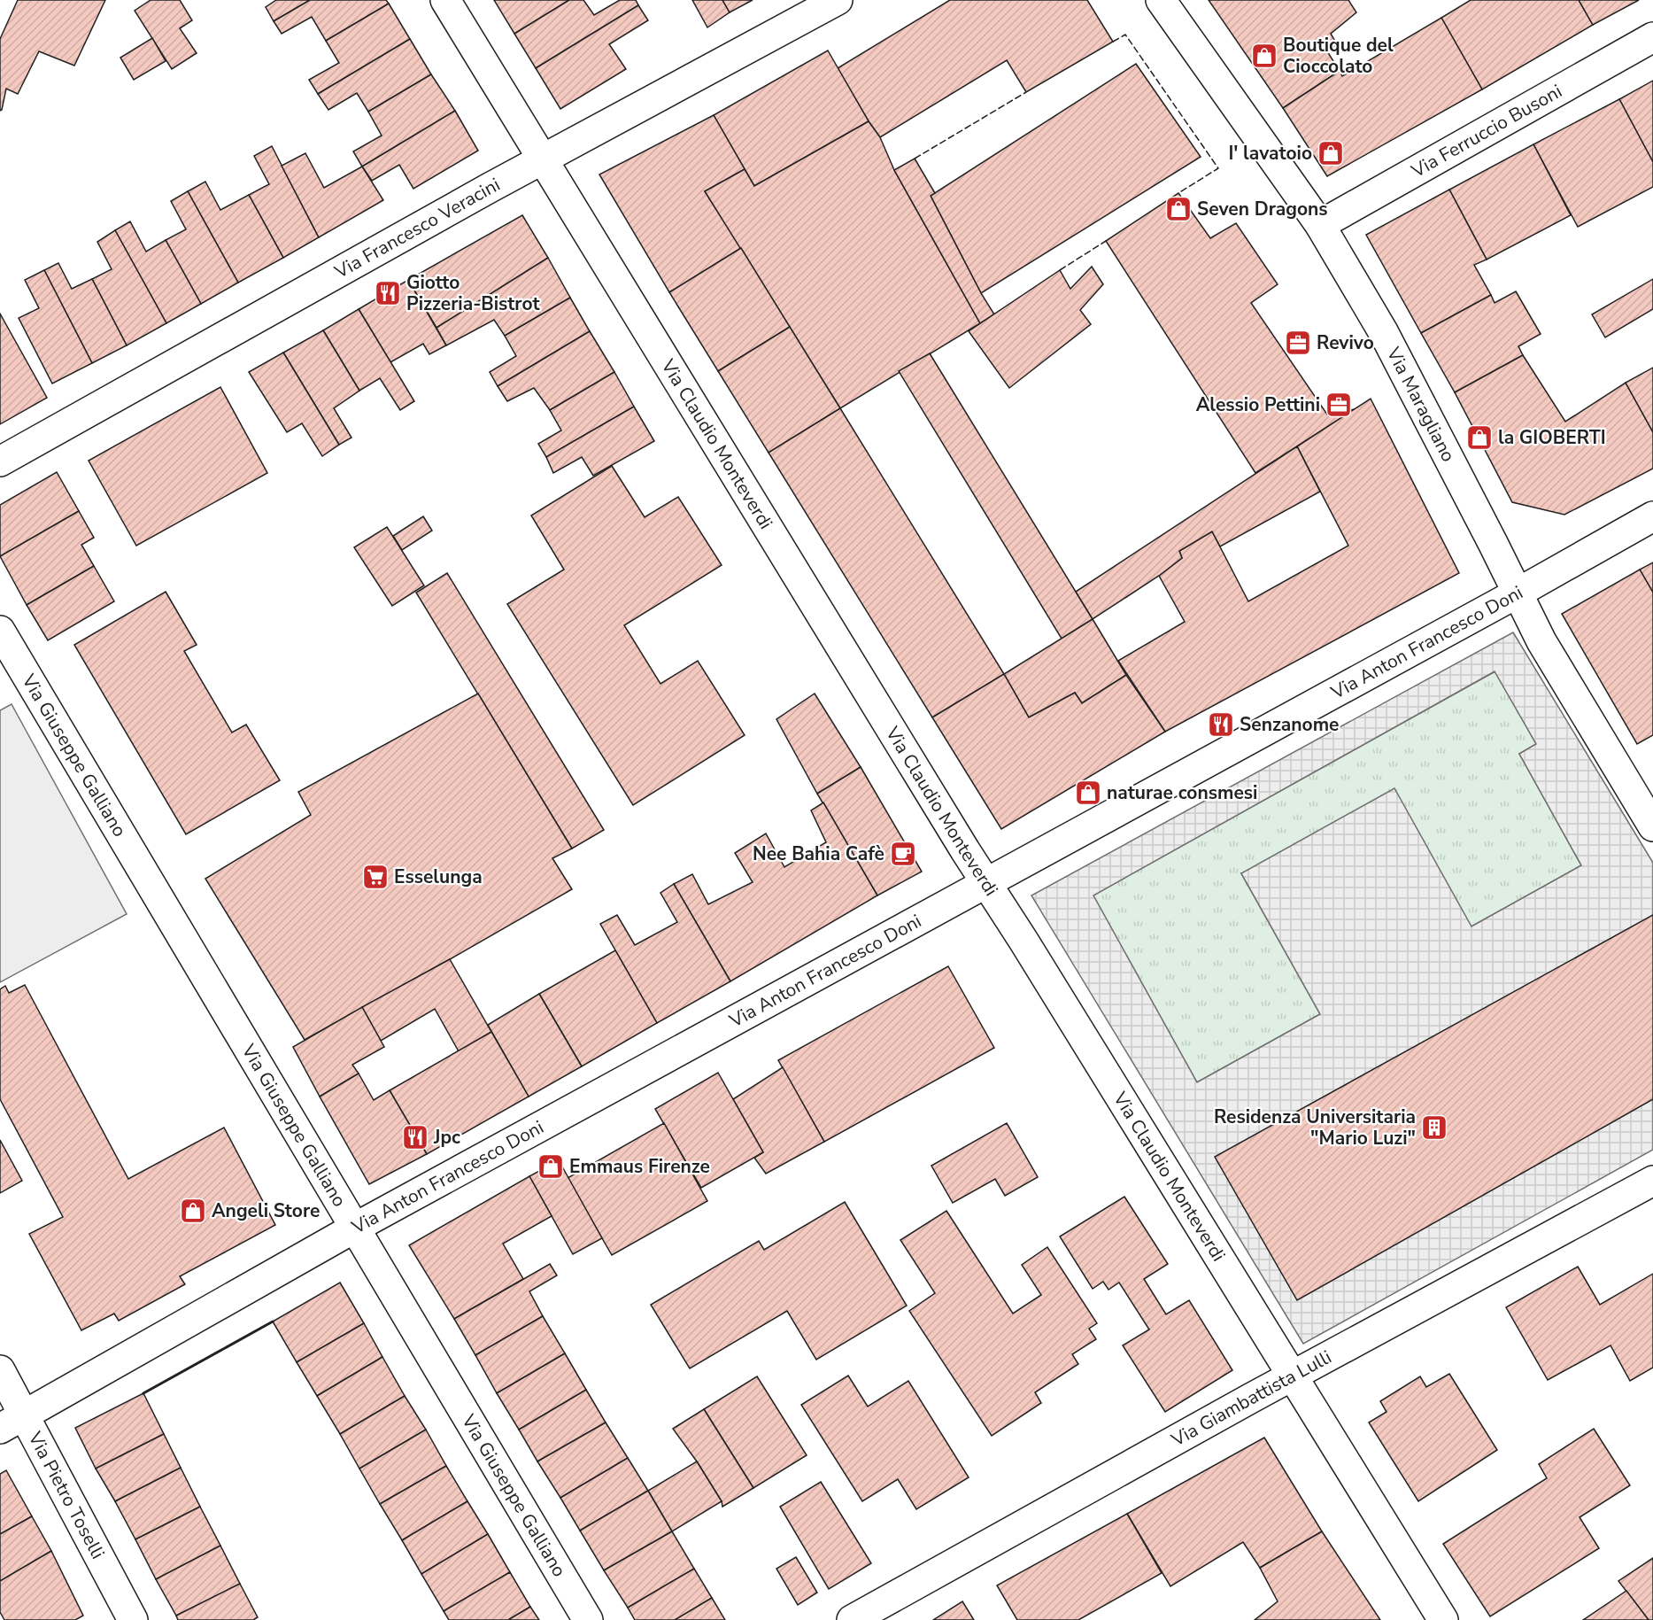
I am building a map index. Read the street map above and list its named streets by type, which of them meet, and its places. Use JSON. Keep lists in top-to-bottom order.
{
  "streets": {
    "street": [
      "Via Ferruccio Busoni",
      "Via Francesco Veracini",
      "Via Maragliano",
      "Via Claudio Monteverdi",
      "Via Anton Francesco Doni",
      "Via Giuseppe Galliano",
      "Via Giambattista Lulli",
      "Via Pietro Toselli"
    ]
  },
  "crossings": [
    ["Via Ferruccio Busoni", "Via Maragliano"],
    ["Via Francesco Veracini", "Via Claudio Monteverdi"],
    ["Via Maragliano", "Via Anton Francesco Doni"],
    ["Via Claudio Monteverdi", "Via Anton Francesco Doni"],
    ["Via Claudio Monteverdi", "Via Giambattista Lulli"],
    ["Via Anton Francesco Doni", "Via Giuseppe Galliano"],
    ["Via Anton Francesco Doni", "Via Pietro Toselli"]
  ],
  "places": {
    "shop": [
      "Boutique del Cioccolato",
      "I' lavatoio",
      "Seven Dragons",
      "la GIOBERTI",
      "naturae consmesi",
      "Emmaus Firenze",
      "Angeli Store"
    ],
    "restaurant": ["Giotto Pizzeria-Bistrot", "Senzanome", "Jpc"],
    "office": ["Revivo", "Alessio Pettini"],
    "cafe": ["Nee Bahia Cafè"],
    "supermarket": ["Esselunga"],
    "building": ["Residenza Universitaria \"Mario Luzi\""]
  }
}
